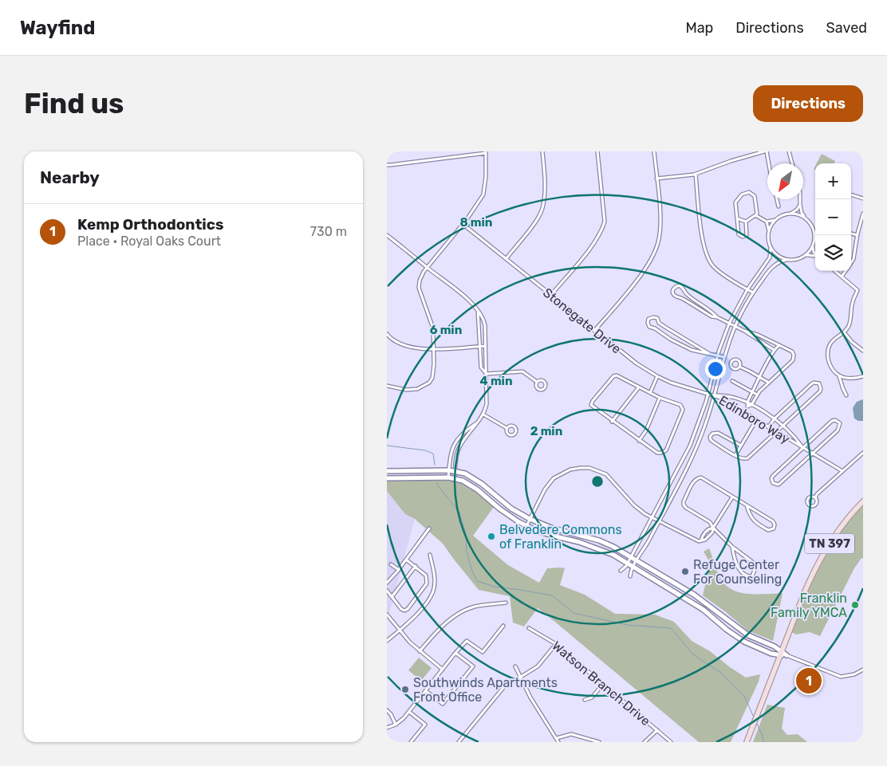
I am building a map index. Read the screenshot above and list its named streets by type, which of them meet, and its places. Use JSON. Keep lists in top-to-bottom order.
{
  "streets": {
    "main road": ["TN 397"],
    "street": ["Stonegate Drive", "Edinboro Way", "Watson Branch Drive"]
  },
  "crossings": [
    ["Stonegate Drive", "Edinboro Way"]
  ],
  "places": [
    "Belvedere Commons of Franklin",
    "Refuge Center For Counseling",
    "Franklin Family YMCA",
    "Southwinds Apartments Front Office"
  ],
  "north": "bottom left",
  "page": {
    "header": "Wayfind",
    "nav": ["Map", "Directions", "Saved"],
    "buttons": "Directions",
    "title": "Find us",
    "heading": "Nearby",
    "map_buttons": ["+", "−"],
    "list": [
      {
        "mark": "1",
        "name": "Kemp Orthodontics",
        "note": "Place · Royal Oaks Court",
        "value": "730 m"
      }
    ],
    "pins": "1"
  },
  "rings": [
    "8 min",
    "6 min",
    "4 min",
    "2 min"
  ]
}
